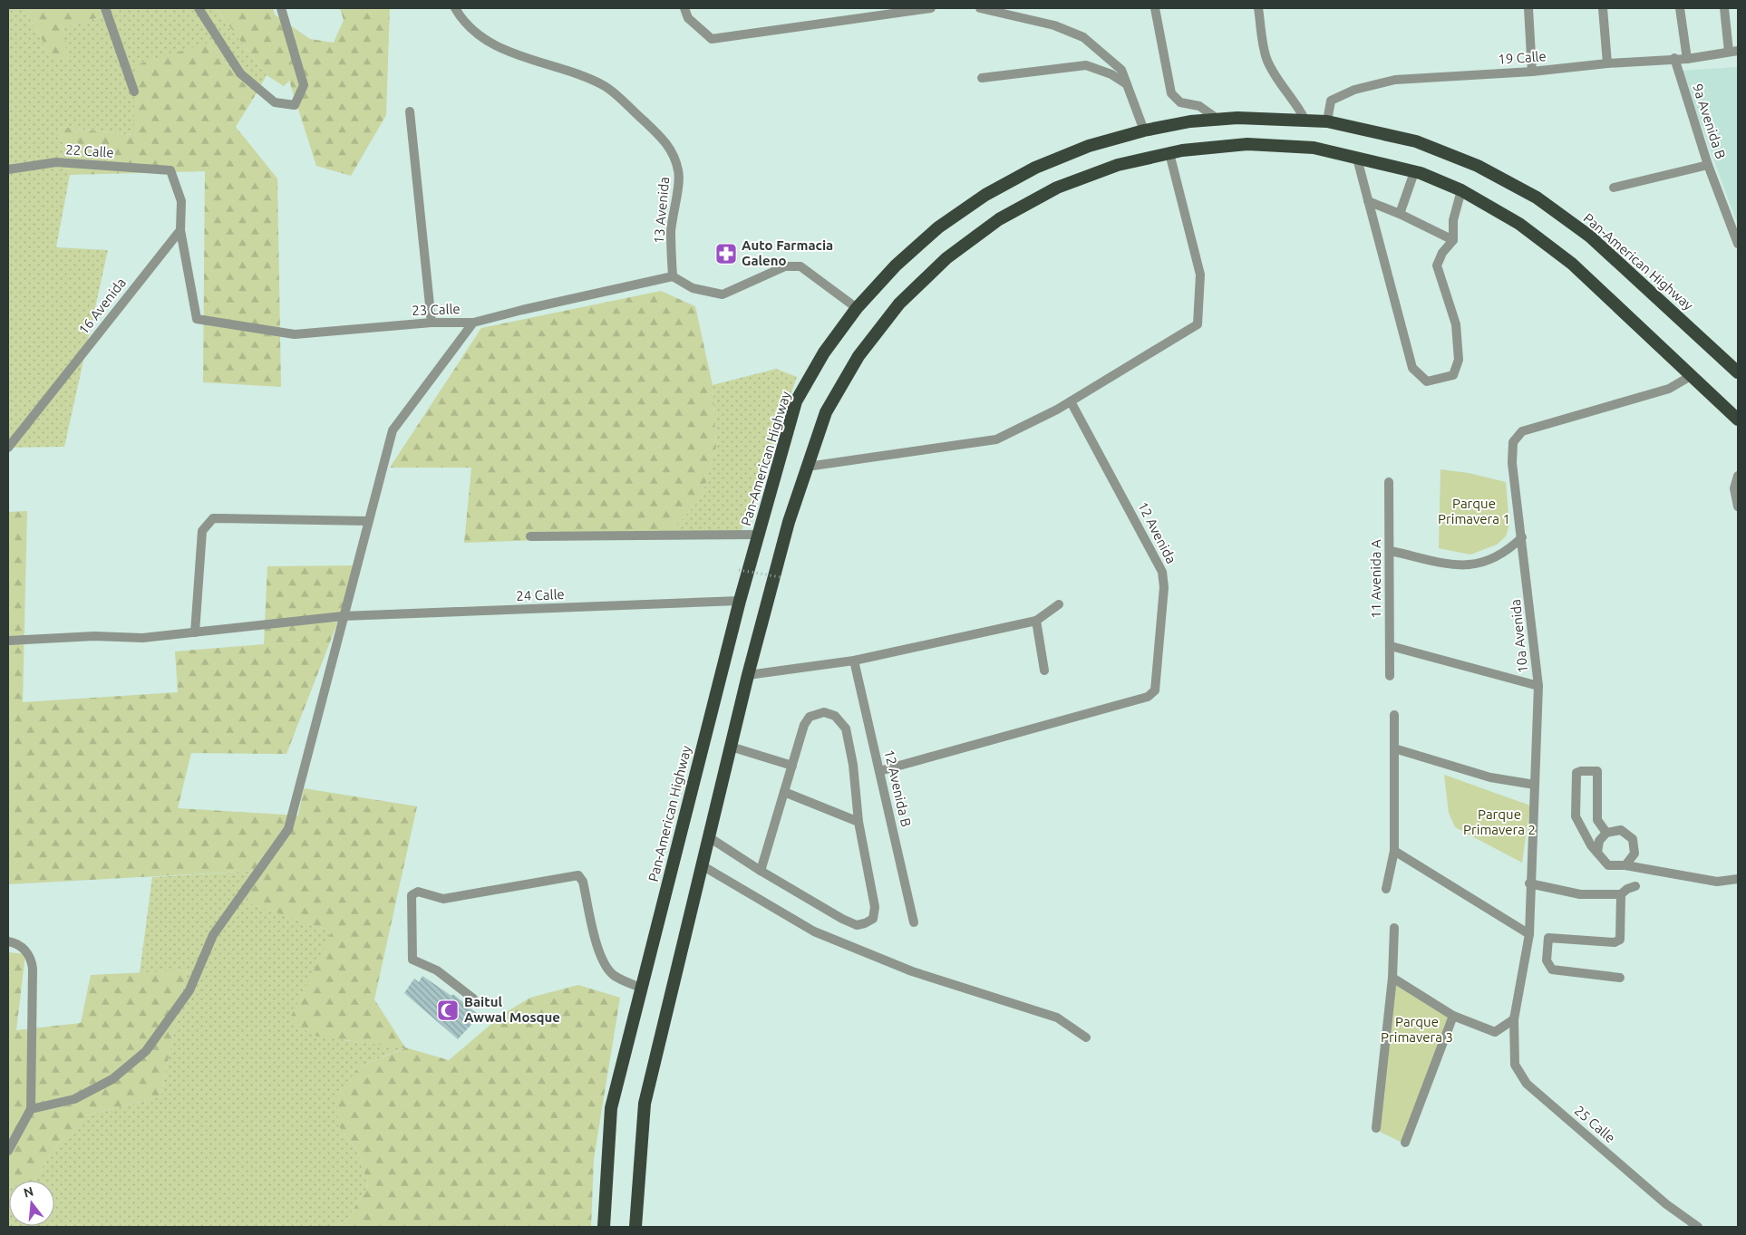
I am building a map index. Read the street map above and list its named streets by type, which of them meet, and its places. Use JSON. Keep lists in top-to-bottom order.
{
  "streets": {
    "highway": ["Pan-American Highway"],
    "street": [
      "19 Calle",
      "9a Avenida B",
      "22 Calle",
      "13 Avenida",
      "16 Avenida",
      "23 Calle",
      "12 Avenida",
      "11 Avenida A",
      "24 Calle",
      "10a Avenida",
      "12 Avenida B",
      "25 Calle"
    ]
  },
  "crossings": [
    ["19 Calle", "9a Avenida B"],
    ["19 Calle", "Pan-American Highway"],
    ["22 Calle", "16 Avenida"],
    ["22 Calle", "23 Calle"],
    ["13 Avenida", "23 Calle"],
    ["Pan-American Highway", "24 Calle"],
    ["16 Avenida", "23 Calle"],
    ["12 Avenida", "12 Avenida B"],
    ["10a Avenida", "25 Calle"]
  ],
  "parks": ["Parque Primavera 1", "Parque Primavera 2", "Parque Primavera 3"],
  "places": {
    "pharmacy": ["Auto Farmacia Galeno"],
    "mosque": ["Baitul Awwal Mosque"]
  },
  "north": "top"
}
